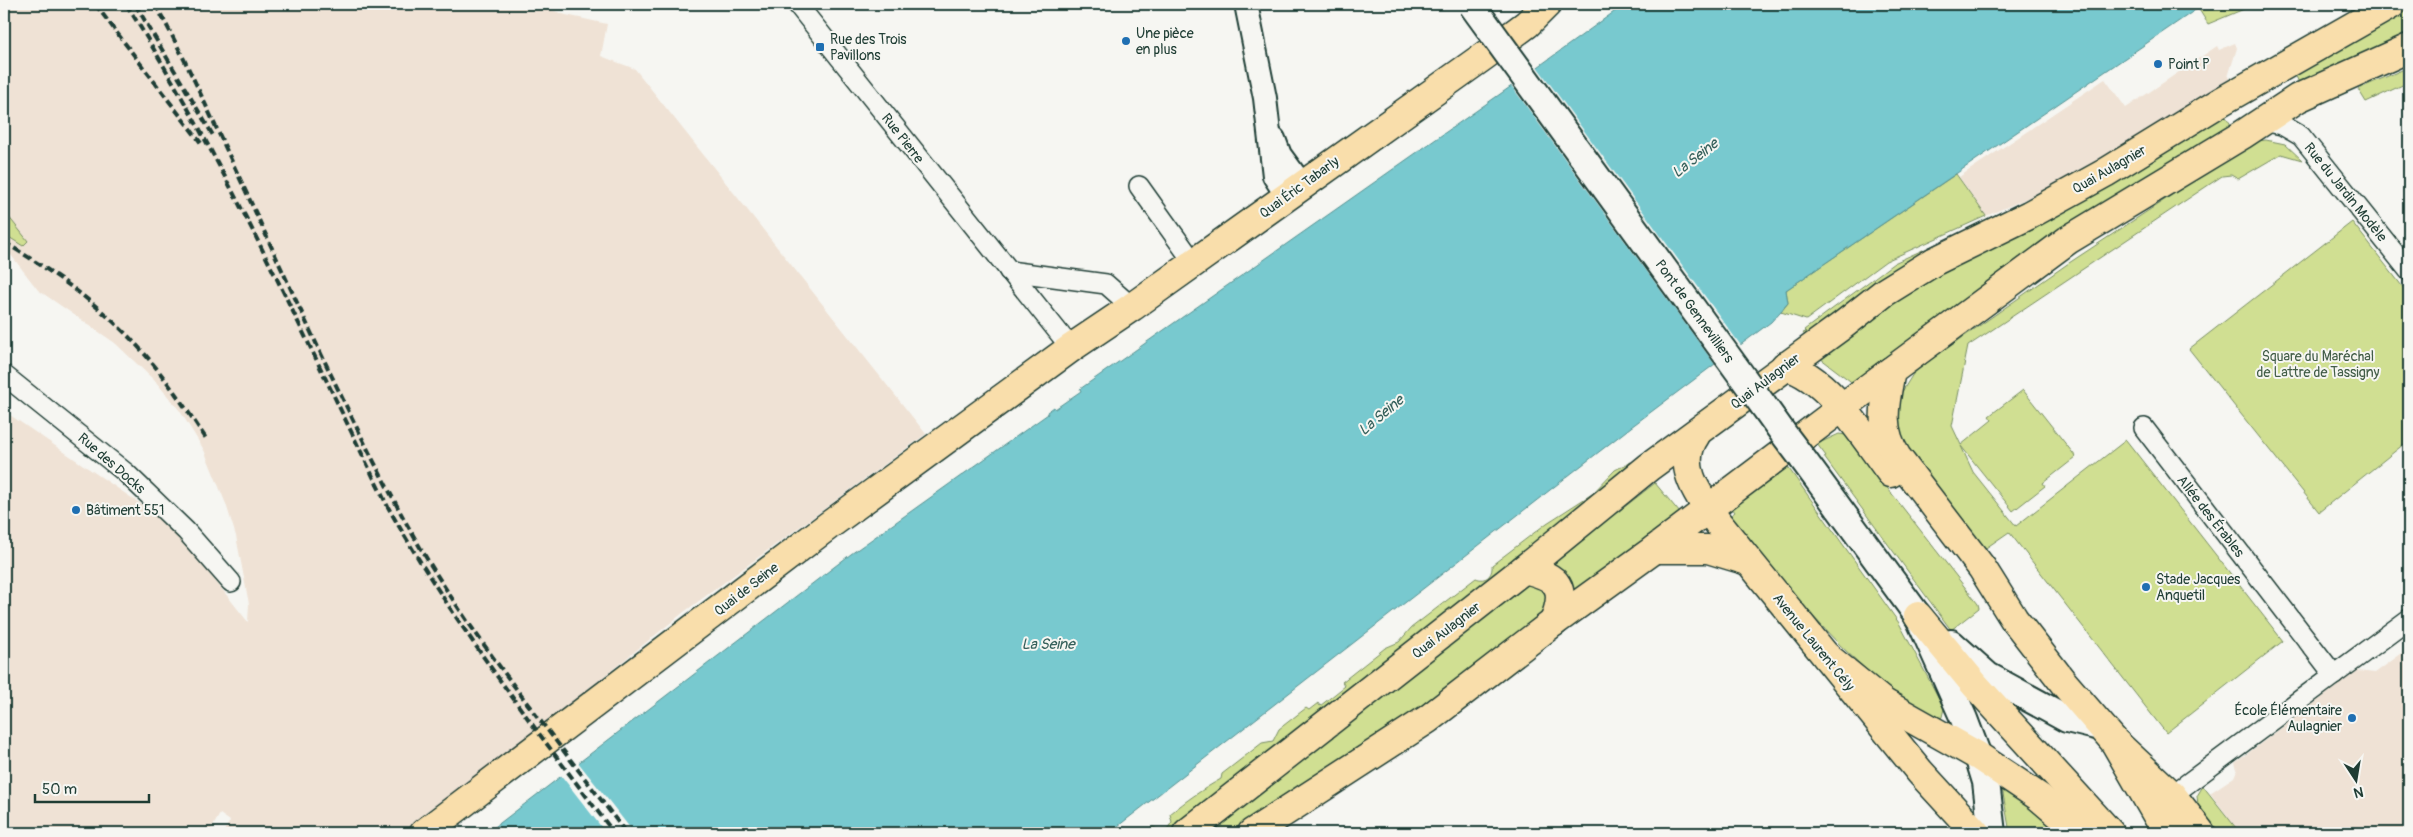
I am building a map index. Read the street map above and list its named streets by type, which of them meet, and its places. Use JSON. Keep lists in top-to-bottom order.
{
  "streets": {
    "main road": [
      "Quai Aulagnier",
      "Quai Éric Tabarly",
      "Pont de Gennevilliers",
      "Quai de Seine",
      "Avenue Laurent Cély"
    ],
    "street": [
      "Rue Pierre",
      "Rue du Jardin Modèle",
      "Rue des Docks",
      "Allée des Érables"
    ]
  },
  "crossings": [
    ["Rue Pierre", "Quai Éric Tabarly"],
    ["Rue Pierre", "Quai de Seine"],
    ["Quai Aulagnier", "Avenue Laurent Cély"],
    ["Quai Éric Tabarly", "Quai de Seine"]
  ],
  "water": ["La Seine"],
  "parks": ["Square du Maréchal de Lattre de Tassigny"],
  "places": {
    "other": [
      "Une pièce en plus",
      "Point P",
      "Bâtiment 551",
      "Stade Jacques Anquetil",
      "École Élémentaire Aulagnier"
    ],
    "transit": ["Rue des Trois Pavillons"]
  },
  "scale_bar": "50 m",
  "north": "bottom"
}
